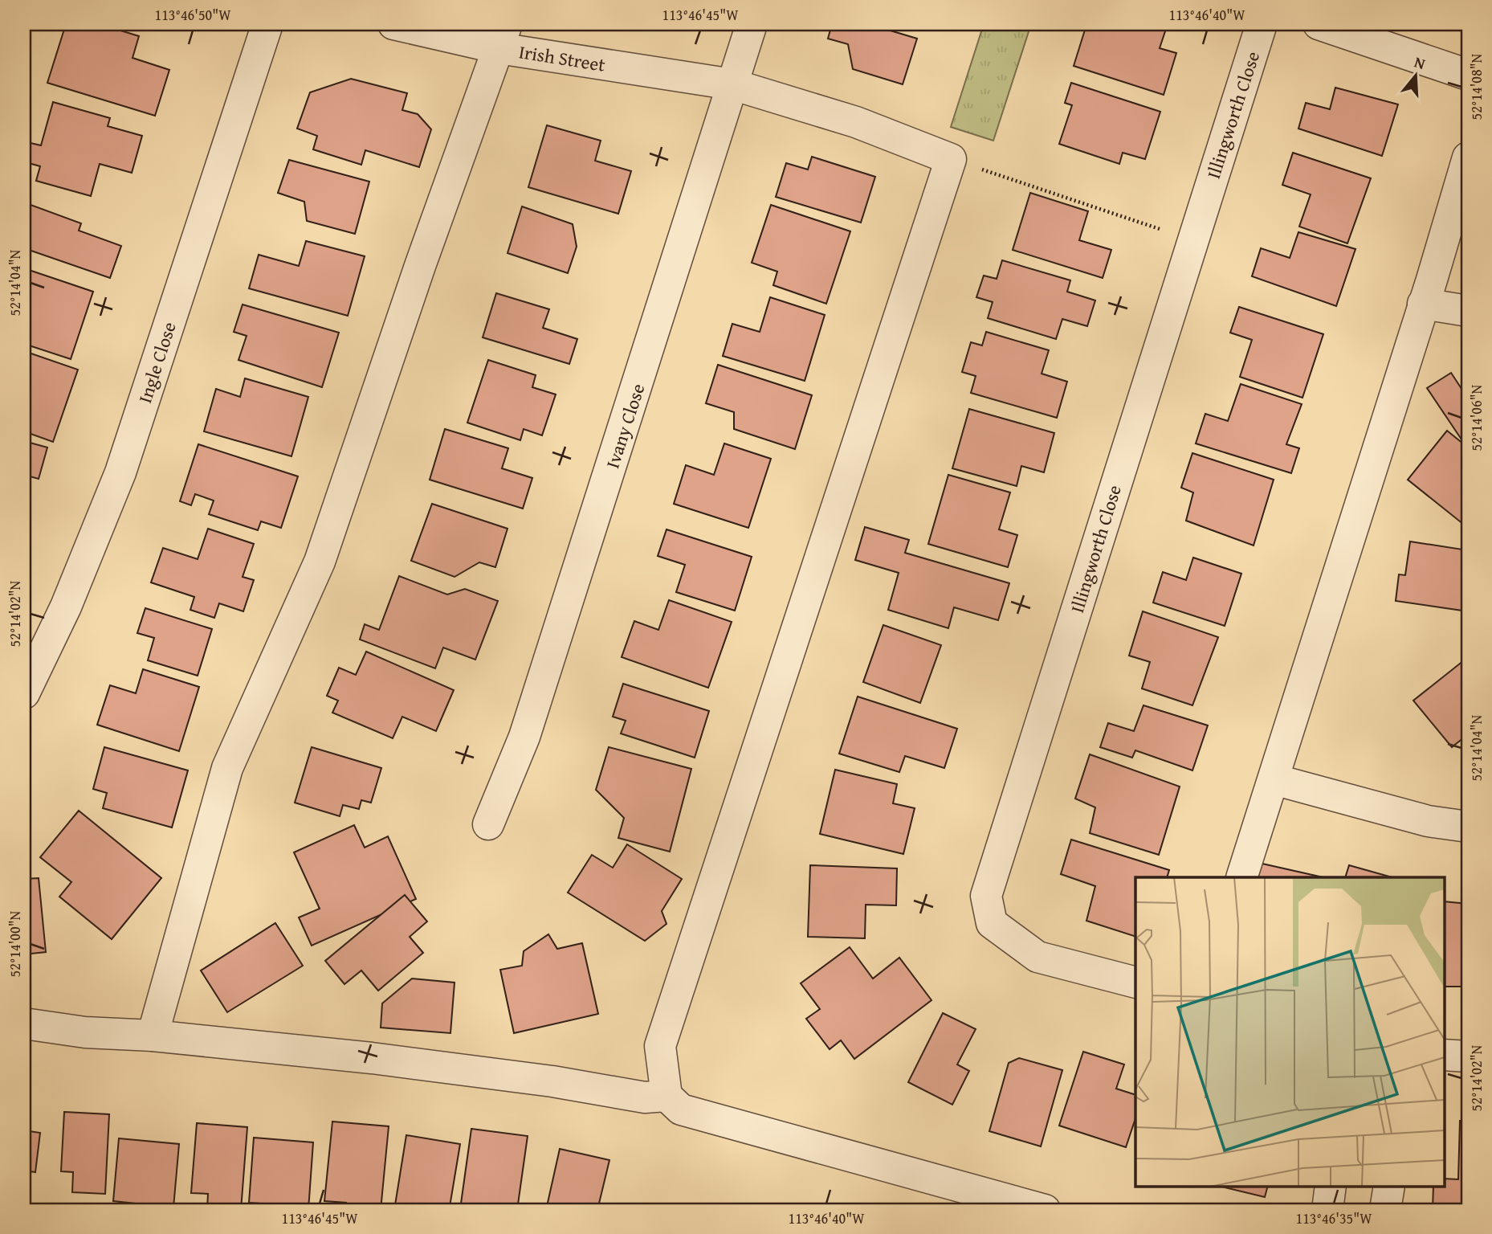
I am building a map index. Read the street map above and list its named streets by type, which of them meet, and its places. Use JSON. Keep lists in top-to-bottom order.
{
  "streets": {
    "street": [
      "Irish Street",
      "Illingworth Close",
      "Ingle Close",
      "Ivany Close"
    ]
  },
  "crossings": [
    ["Irish Street", "Ivany Close"]
  ],
  "north": "top",
  "coordinates": [
    "113°46'50\"W",
    "113°46'45\"W",
    "113°46'40\"W",
    "52°14'08\"N",
    "52°14'04\"N",
    "52°14'06\"N",
    "52°14'02\"N",
    "52°14'00\"N",
    "113°46'35\"W"
  ]
}
